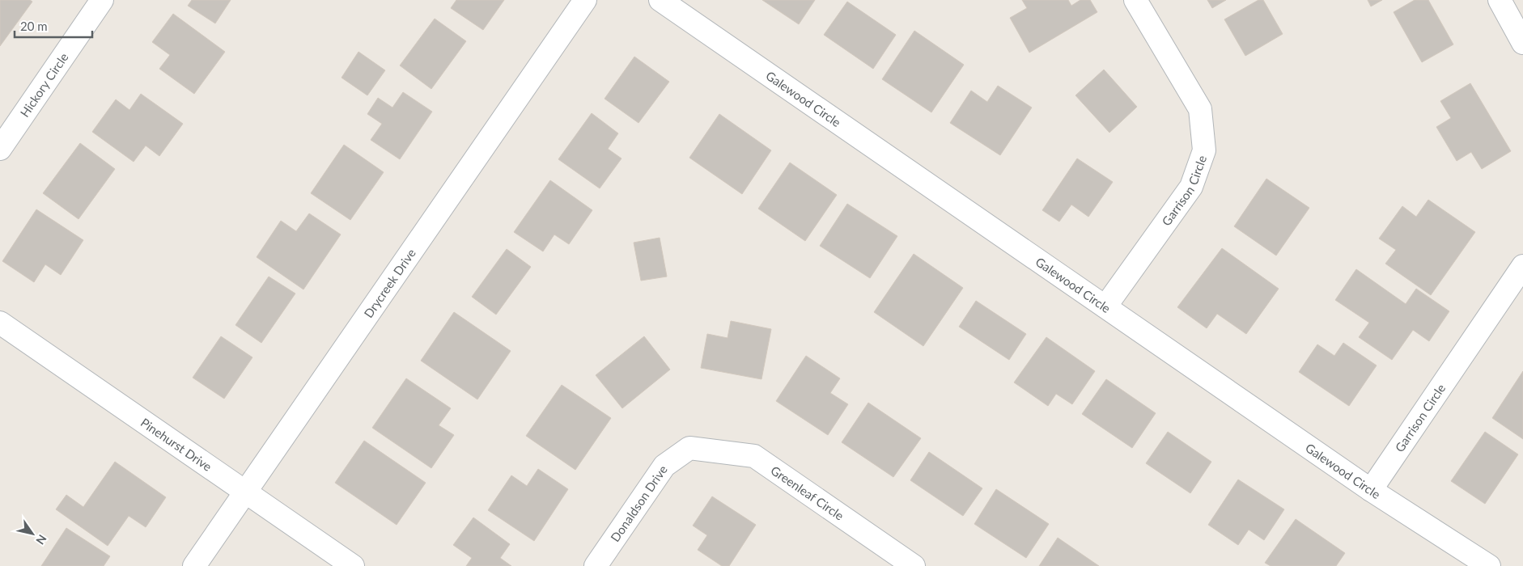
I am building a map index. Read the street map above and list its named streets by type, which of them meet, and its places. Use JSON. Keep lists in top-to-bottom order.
{
  "streets": {
    "street": [
      "Hickory Circle",
      "Galewood Circle",
      "Garrison Circle",
      "Drycreek Drive",
      "Pinehurst Drive",
      "Greenleaf Circle",
      "Donaldson Drive"
    ]
  },
  "crossings": [
    ["Galewood Circle", "Garrison Circle"],
    ["Drycreek Drive", "Pinehurst Drive"],
    ["Greenleaf Circle", "Donaldson Drive"]
  ],
  "scale_bar": "20 m",
  "north": "bottom right"
}
